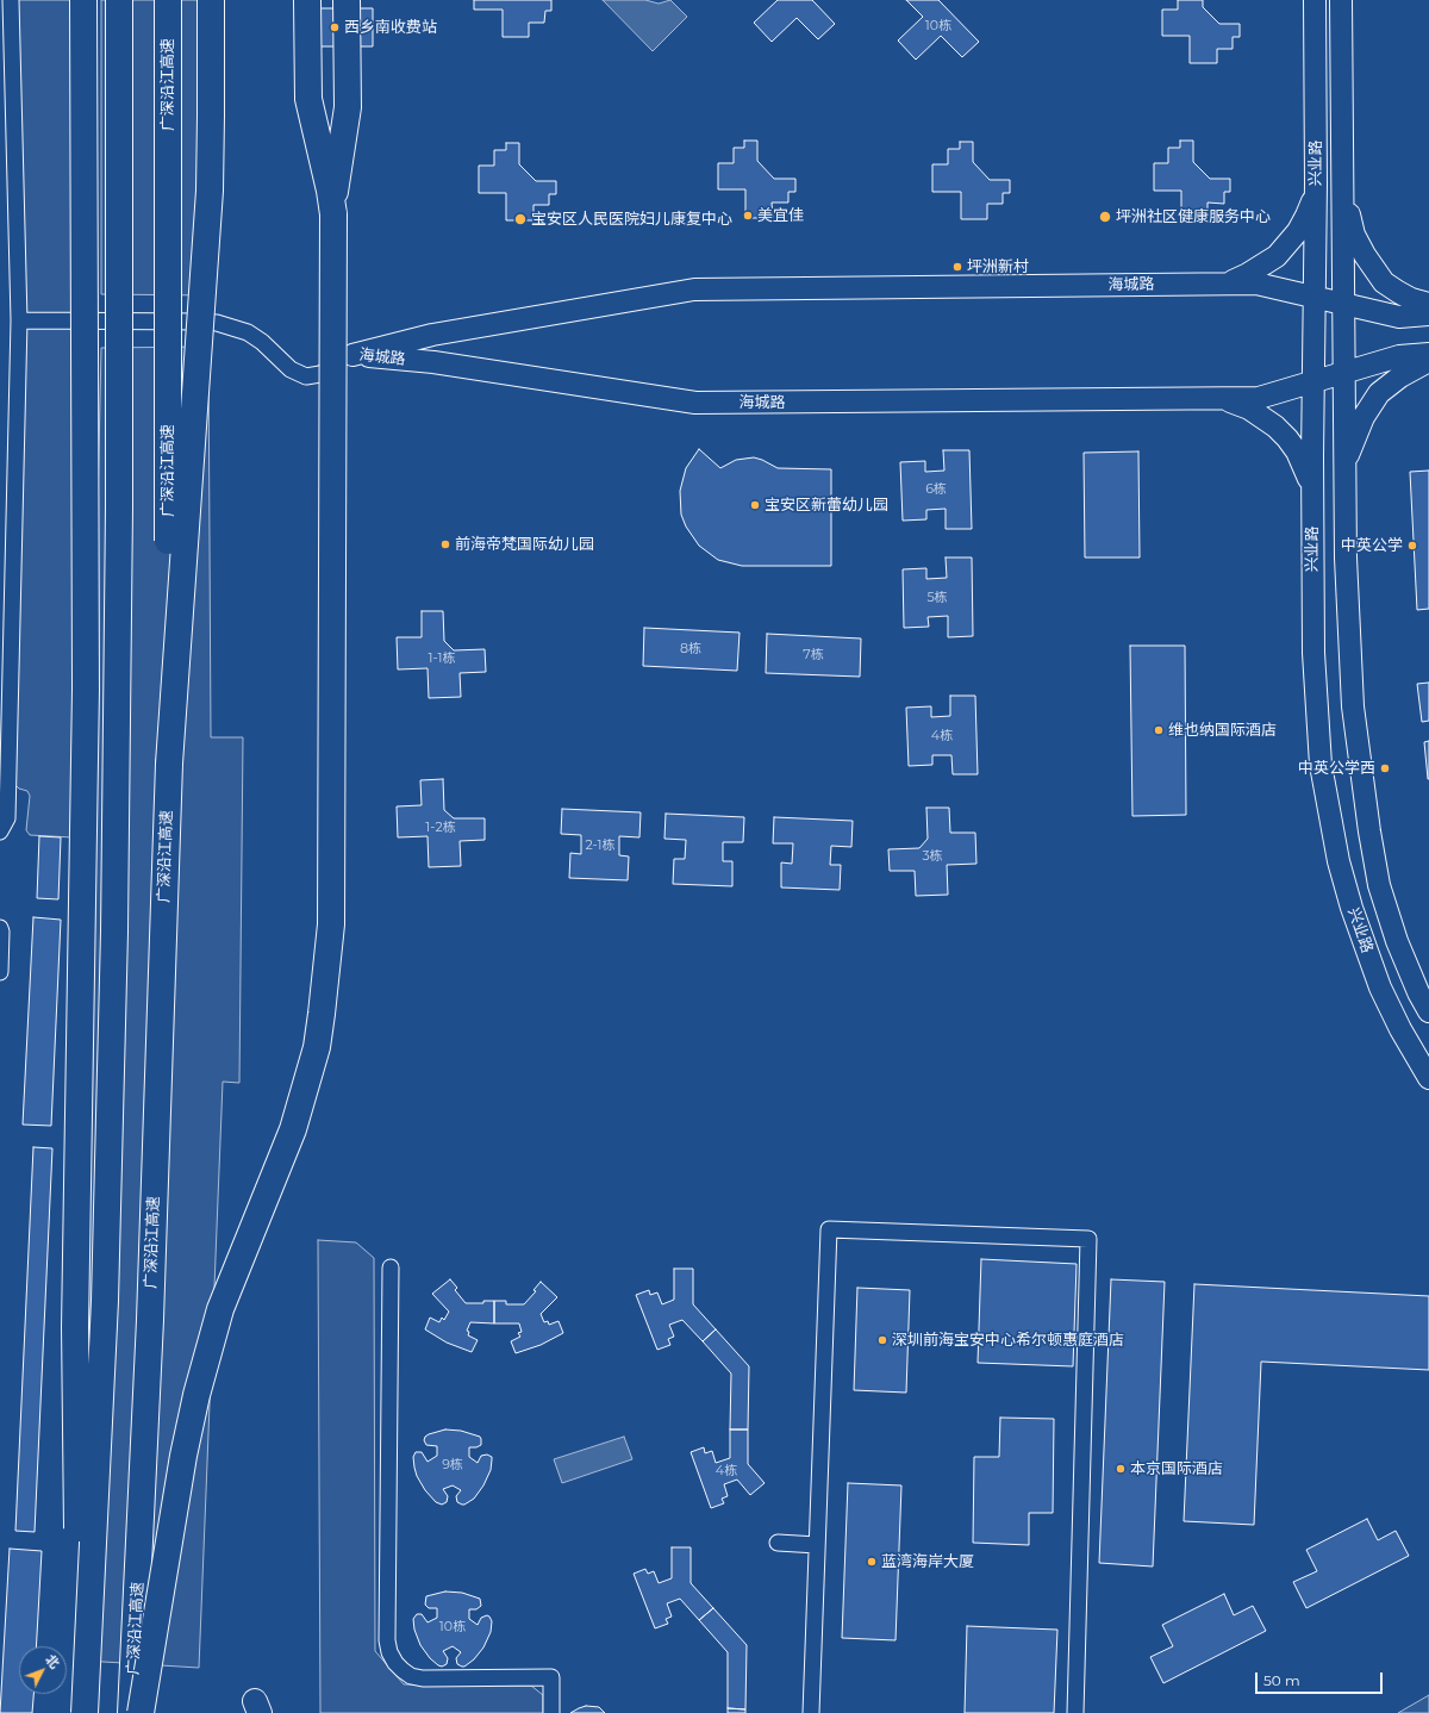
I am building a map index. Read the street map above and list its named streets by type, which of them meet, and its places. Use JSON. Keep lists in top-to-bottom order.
{
  "streets": {
    "highway": ["广深沿江高速"],
    "main road": ["兴业路", "海城路"]
  },
  "crossings": [
    ["兴业路", "海城路"]
  ],
  "places": [
    "西乡南收费站",
    "美宜佳",
    "坪洲社区健康服务中心",
    "宝安区人民医院妇儿康复中心",
    "坪洲新村",
    "宝安区新蕾幼儿园",
    "前海帝梵国际幼儿园",
    "中英公学",
    "维也纳国际酒店",
    "中英公学西",
    "深圳前海宝安中心希尔顿惠庭酒店",
    "本京国际酒店",
    "蓝湾海岸大厦"
  ],
  "house_numbers": [
    "10栋",
    "6栋",
    "5栋",
    "8栋",
    "7栋",
    "1-1栋",
    "4栋",
    "1-2栋",
    "2-1栋",
    "3栋",
    "9栋",
    "4栋",
    "10栋"
  ],
  "scale_bar": "50 m",
  "north": "top right"
}
